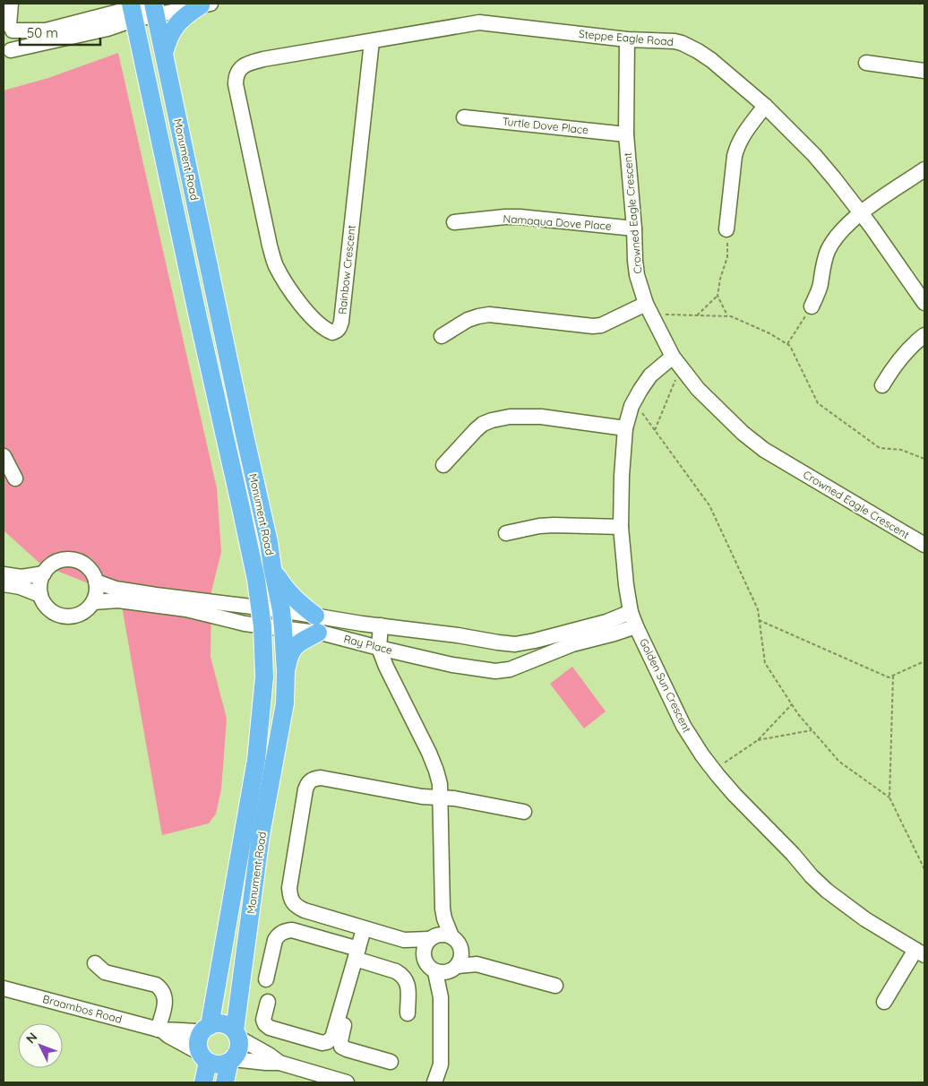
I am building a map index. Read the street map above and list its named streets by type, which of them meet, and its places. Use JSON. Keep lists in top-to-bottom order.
{
  "streets": {
    "main road": ["Monument Road"],
    "street": [
      "Steppe Eagle Road",
      "Turtle Dove Place",
      "Crowned Eagle Crescent",
      "Namaqua Dove Place",
      "Rainbow Crescent",
      "Ray Place",
      "Golden Sun Crescent",
      "Braambos Road"
    ]
  },
  "crossings": [
    ["Steppe Eagle Road", "Crowned Eagle Crescent"],
    ["Steppe Eagle Road", "Rainbow Crescent"],
    ["Turtle Dove Place", "Crowned Eagle Crescent"],
    ["Monument Road", "Ray Place"],
    ["Monument Road", "Braambos Road"],
    ["Crowned Eagle Crescent", "Namaqua Dove Place"],
    ["Crowned Eagle Crescent", "Golden Sun Crescent"],
    ["Ray Place", "Golden Sun Crescent"]
  ],
  "scale_bar": "50 m",
  "north": "top left"
}
